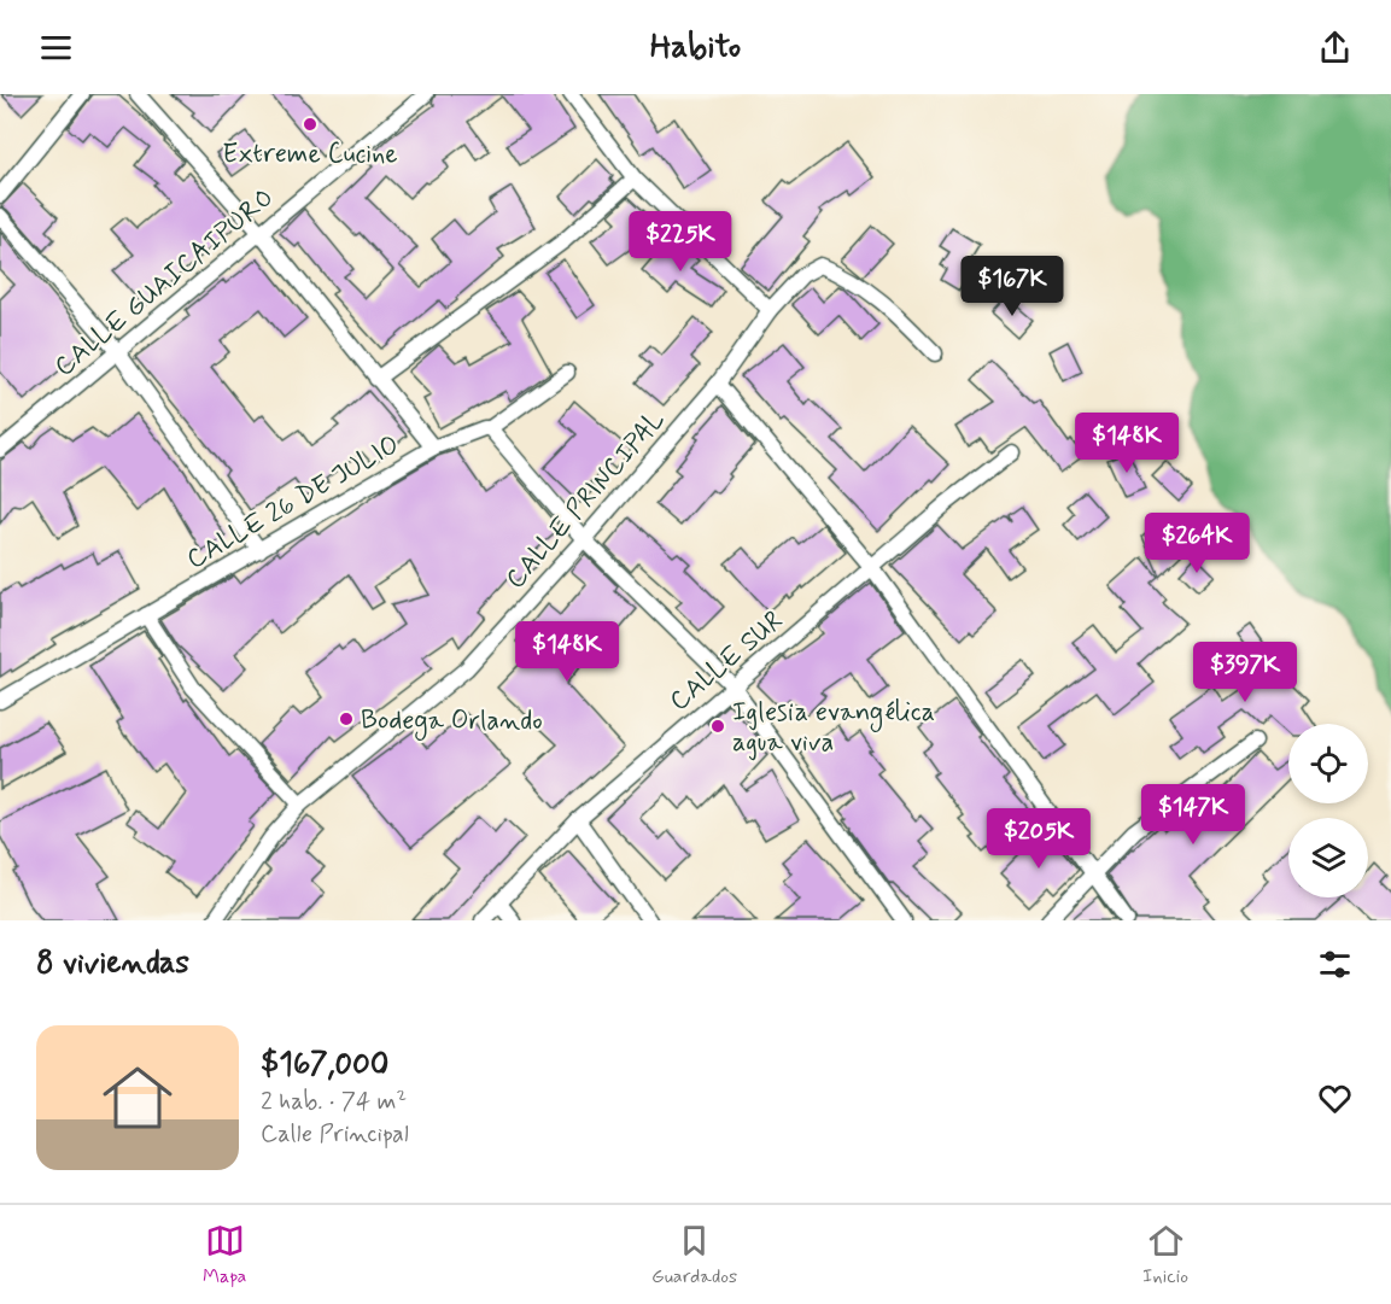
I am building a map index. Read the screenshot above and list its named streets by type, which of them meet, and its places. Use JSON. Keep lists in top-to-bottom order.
{
  "streets": {
    "street": [
      "CALLE GUAICAIPURO",
      "CALLE PRINCIPAL",
      "CALLE 26 DE JULIO",
      "CALLE SUR"
    ]
  },
  "places": ["Extreme Cucine", "Bodega Orlando", "Iglesia evangélica agua viva"],
  "page": {
    "header": "Habito",
    "price": [
      "$225K",
      "$167K",
      "$148K",
      "$264K",
      "$148K",
      "$397K",
      "$147K",
      "$205K"
    ],
    "heading": "8 viviendas",
    "list": [
      {
        "name": "$167,000",
        "note": "2 hab. · 74 m² · Calle Principal"
      }
    ],
    "tabs": ["Mapa", "Guardados", "Inicio"]
  }
}
